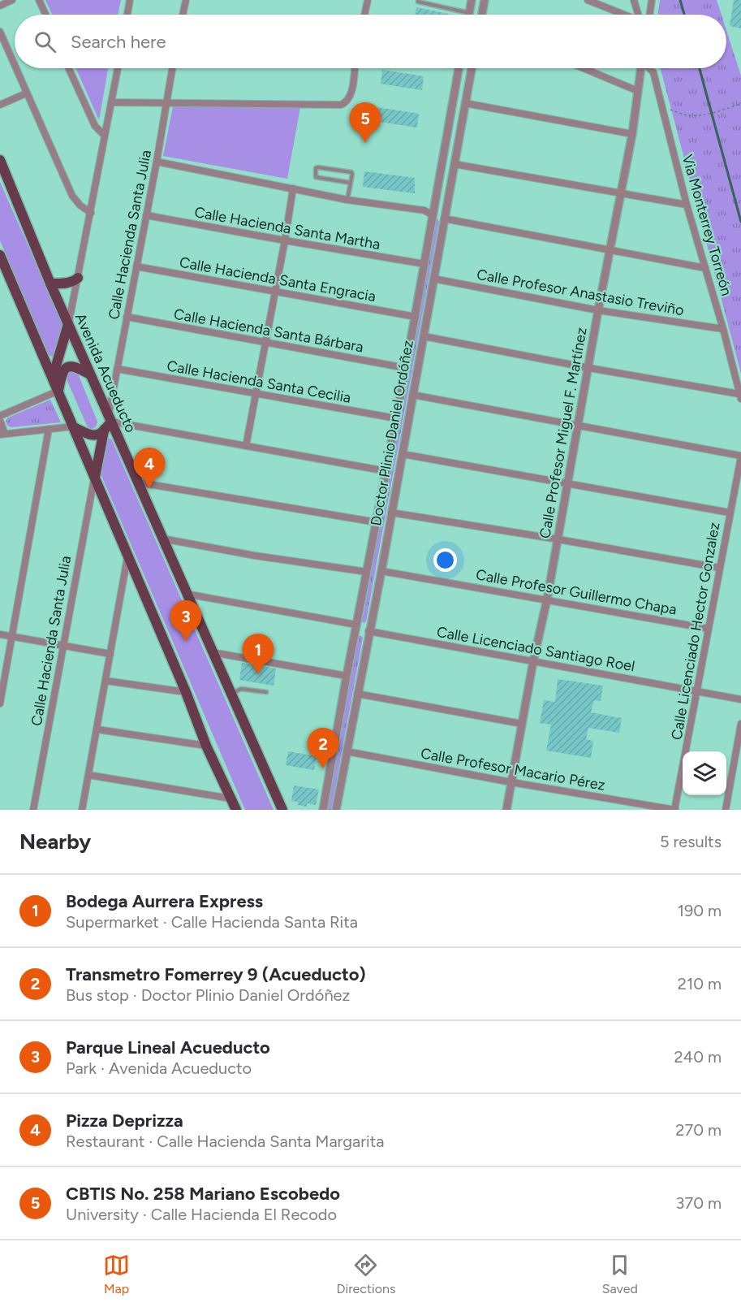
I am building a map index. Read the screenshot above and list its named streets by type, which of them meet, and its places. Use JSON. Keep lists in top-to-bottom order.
{
  "streets": {
    "main road": ["Avenida Acueducto"],
    "street": [
      "Via Monterrey Torreón",
      "Calle Hacienda Santa Martha",
      "Calle Hacienda Santa Julia",
      "Calle Hacienda Santa Engracia",
      "Calle Profesor Anastasio Treviño",
      "Calle Hacienda Santa Bárbara",
      "Calle Hacienda Santa Cecilia",
      "Doctor Plinio Daniel Ordóñez",
      "Calle Profesor Miguel F. Martínez",
      "Calle Profesor Guillermo Chapa",
      "Calle Licenciado Hector Gonzalez",
      "Calle Licenciado Santiago Roel",
      "Calle Profesor Macario Pérez"
    ]
  },
  "crossings": [
    ["Via Monterrey Torreón", "Calle Profesor Anastasio Treviño"],
    ["Calle Hacienda Santa Martha", "Calle Hacienda Santa Julia"],
    ["Calle Hacienda Santa Martha", "Doctor Plinio Daniel Ordóñez"],
    ["Calle Hacienda Santa Julia", "Calle Hacienda Santa Engracia"],
    ["Calle Hacienda Santa Julia", "Calle Hacienda Santa Bárbara"],
    ["Calle Hacienda Santa Julia", "Avenida Acueducto"],
    ["Calle Hacienda Santa Julia", "Calle Hacienda Santa Cecilia"],
    ["Calle Hacienda Santa Engracia", "Doctor Plinio Daniel Ordóñez"],
    ["Calle Profesor Anastasio Treviño", "Doctor Plinio Daniel Ordóñez"],
    ["Calle Profesor Anastasio Treviño", "Calle Profesor Miguel F. Martínez"],
    ["Calle Hacienda Santa Bárbara", "Doctor Plinio Daniel Ordóñez"],
    ["Calle Hacienda Santa Cecilia", "Doctor Plinio Daniel Ordóñez"],
    ["Doctor Plinio Daniel Ordóñez", "Calle Profesor Guillermo Chapa"],
    ["Doctor Plinio Daniel Ordóñez", "Calle Licenciado Santiago Roel"],
    ["Doctor Plinio Daniel Ordóñez", "Calle Profesor Macario Pérez"],
    ["Calle Profesor Miguel F. Martínez", "Calle Profesor Guillermo Chapa"],
    ["Calle Profesor Miguel F. Martínez", "Calle Licenciado Santiago Roel"],
    ["Calle Profesor Miguel F. Martínez", "Calle Profesor Macario Pérez"],
    ["Calle Profesor Guillermo Chapa", "Calle Licenciado Hector Gonzalez"],
    ["Calle Licenciado Hector Gonzalez", "Calle Licenciado Santiago Roel"],
    ["Calle Licenciado Hector Gonzalez", "Calle Profesor Macario Pérez"]
  ],
  "page": {
    "search": "Search here",
    "pins": [
      "5",
      "4",
      "3",
      "1",
      "2"
    ],
    "heading": ["Nearby", "5 results"],
    "list": [
      {
        "mark": "1",
        "name": "Bodega Aurrera Express",
        "note": "Supermarket · Calle Hacienda Santa Rita",
        "value": "190 m"
      },
      {
        "mark": "2",
        "name": "Transmetro Fomerrey 9 (Acueducto)",
        "note": "Bus stop · Doctor Plinio Daniel Ordóñez",
        "value": "210 m"
      },
      {
        "mark": "3",
        "name": "Parque Lineal Acueducto",
        "note": "Park · Avenida Acueducto",
        "value": "240 m"
      },
      {
        "mark": "4",
        "name": "Pizza Deprizza",
        "note": "Restaurant · Calle Hacienda Santa Margarita",
        "value": "270 m"
      },
      {
        "mark": "5",
        "name": "CBTIS No. 258 Mariano Escobedo",
        "note": "University · Calle Hacienda El Recodo",
        "value": "370 m"
      }
    ],
    "nav": ["Map", "Directions", "Saved"]
  }
}
